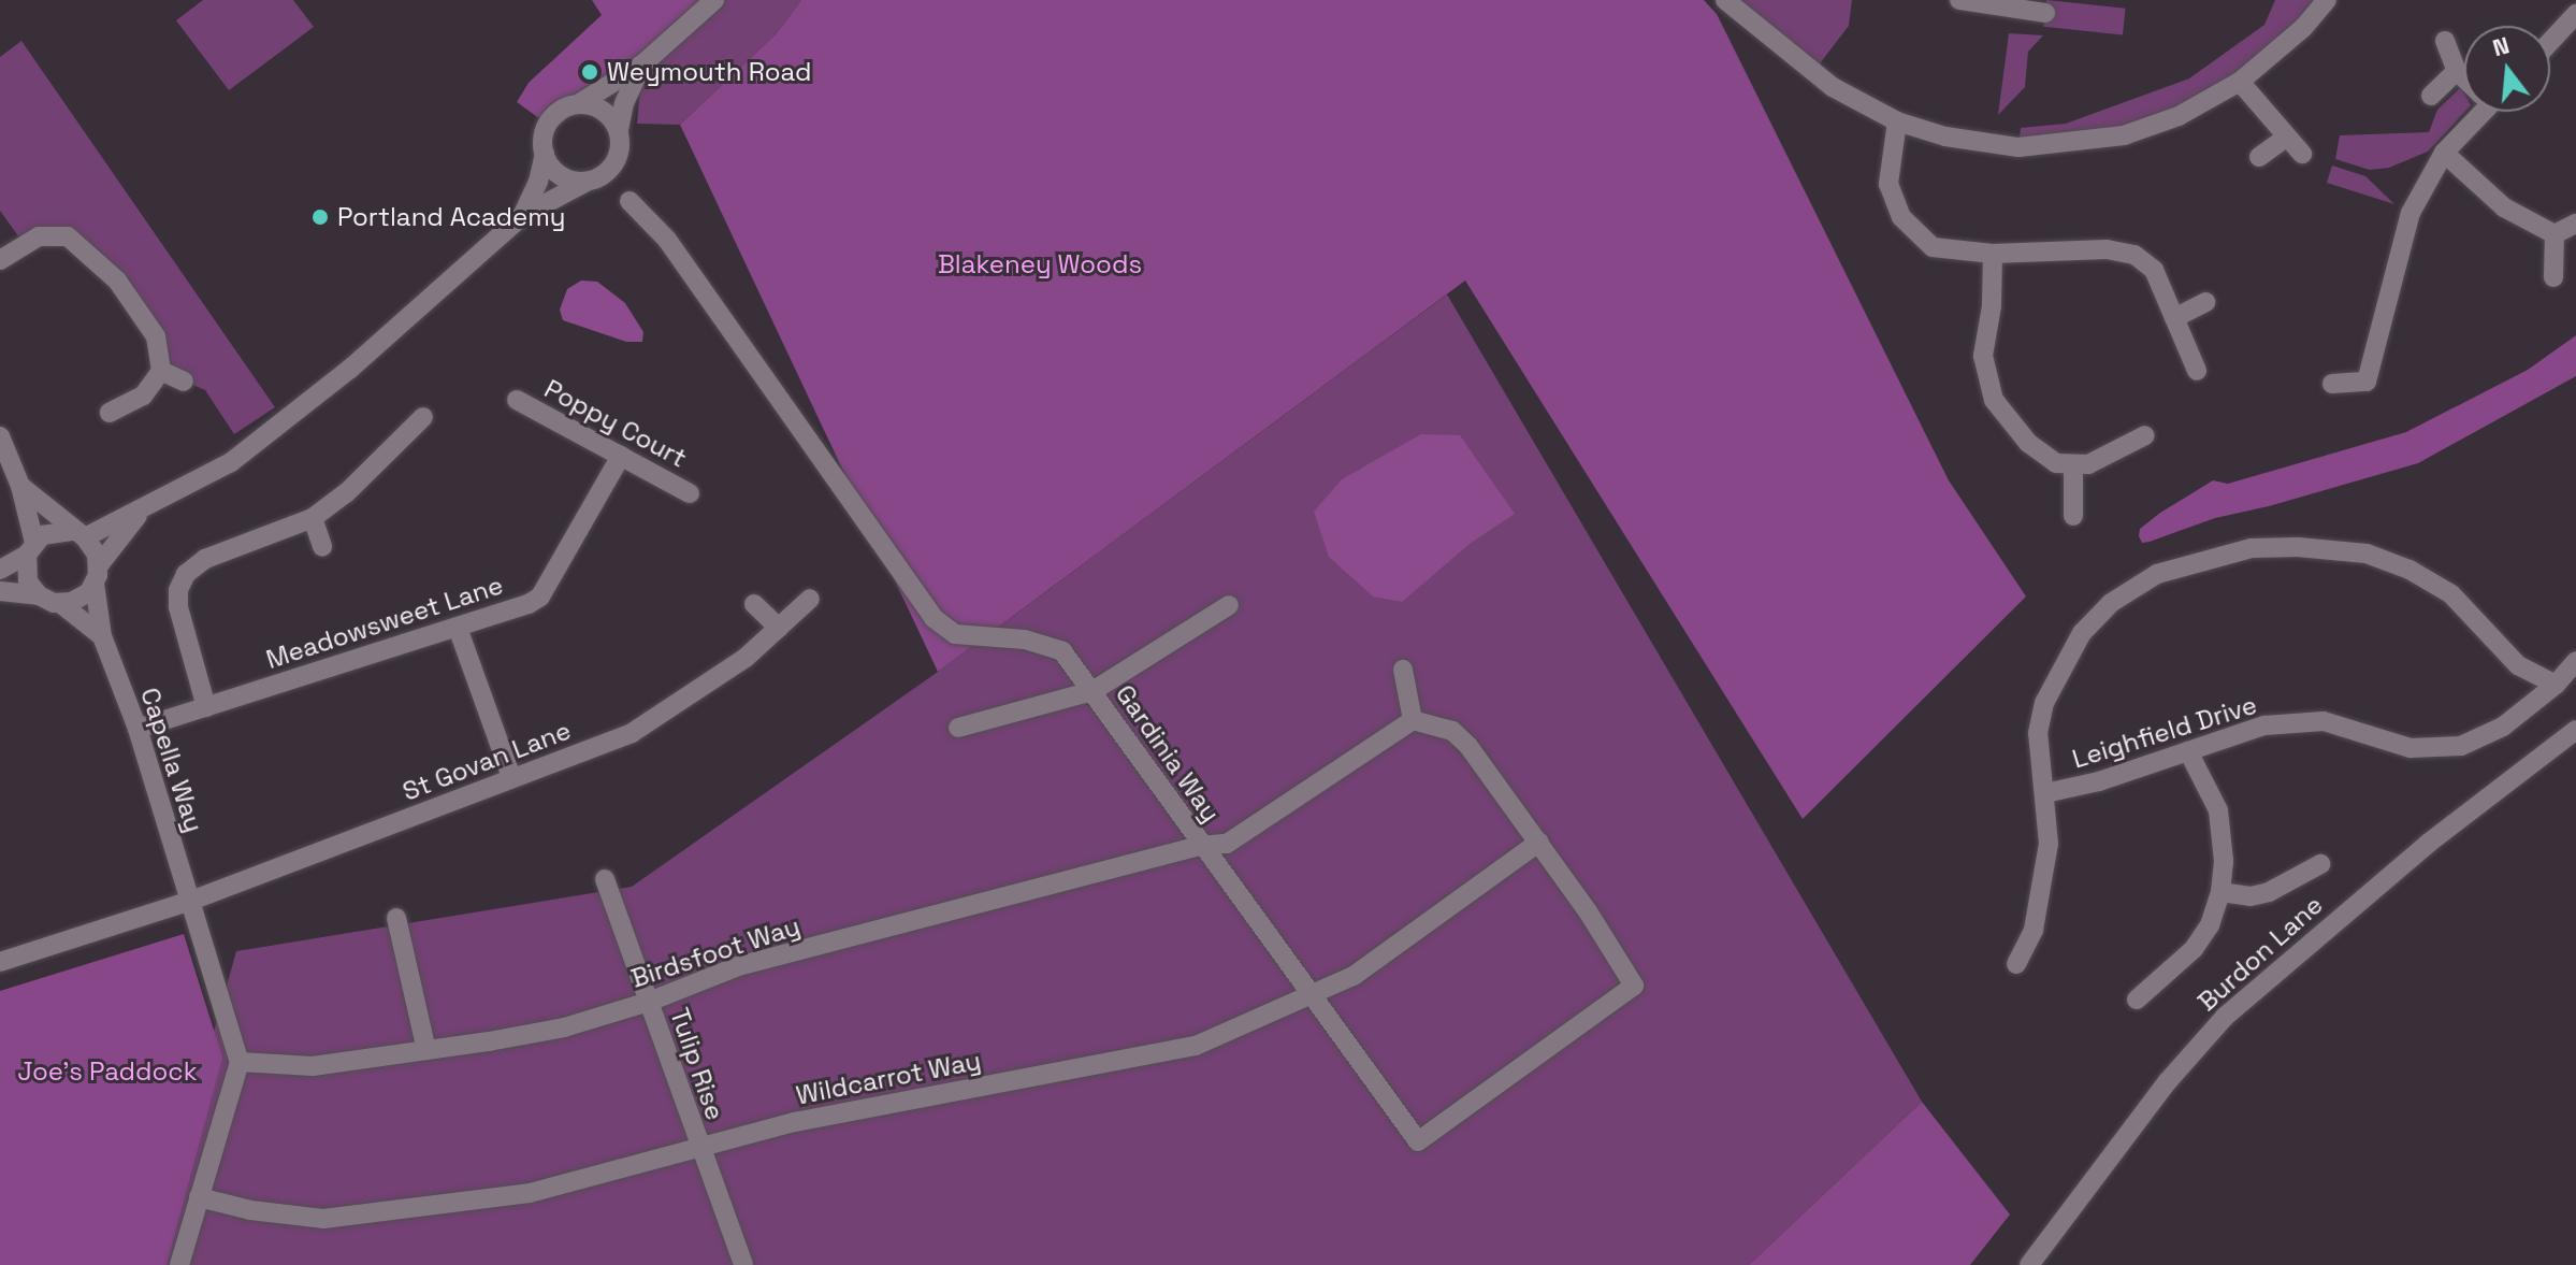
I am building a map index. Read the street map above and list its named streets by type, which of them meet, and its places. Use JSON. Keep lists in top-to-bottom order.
{
  "streets": {
    "street": [
      "Poppy Court",
      "Meadowsweet Lane",
      "Leighfield Drive",
      "Gardinia Way",
      "Capella Way",
      "St Govan Lane",
      "Birdsfoot Way",
      "Burdon Lane",
      "Tulip Rise",
      "Wildcarrot Way"
    ]
  },
  "crossings": [
    ["Poppy Court", "Meadowsweet Lane"],
    ["Meadowsweet Lane", "Capella Way"],
    ["Gardinia Way", "Birdsfoot Way"],
    ["Gardinia Way", "Wildcarrot Way"],
    ["Capella Way", "St Govan Lane"],
    ["Capella Way", "Birdsfoot Way"],
    ["Birdsfoot Way", "Tulip Rise"],
    ["Tulip Rise", "Wildcarrot Way"]
  ],
  "parks": ["Blakeney Woods", "Joe's Paddock"],
  "places": ["Weymouth Road", "Portland Academy"],
  "north": "top"
}
